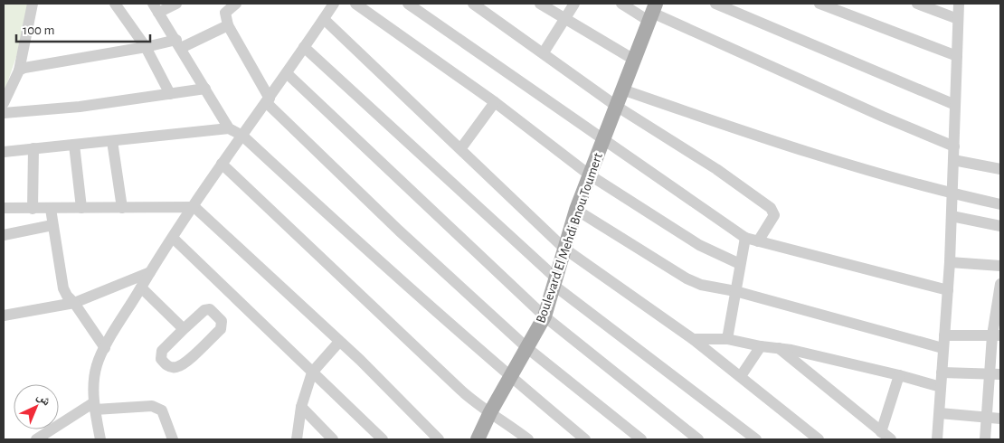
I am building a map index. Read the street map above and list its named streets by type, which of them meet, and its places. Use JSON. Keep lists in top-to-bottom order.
{
  "streets": {
    "main road": ["Boulevard El Mehdi Bnou Toumert"]
  },
  "scale_bar": "100 m",
  "north": "top right"
}
